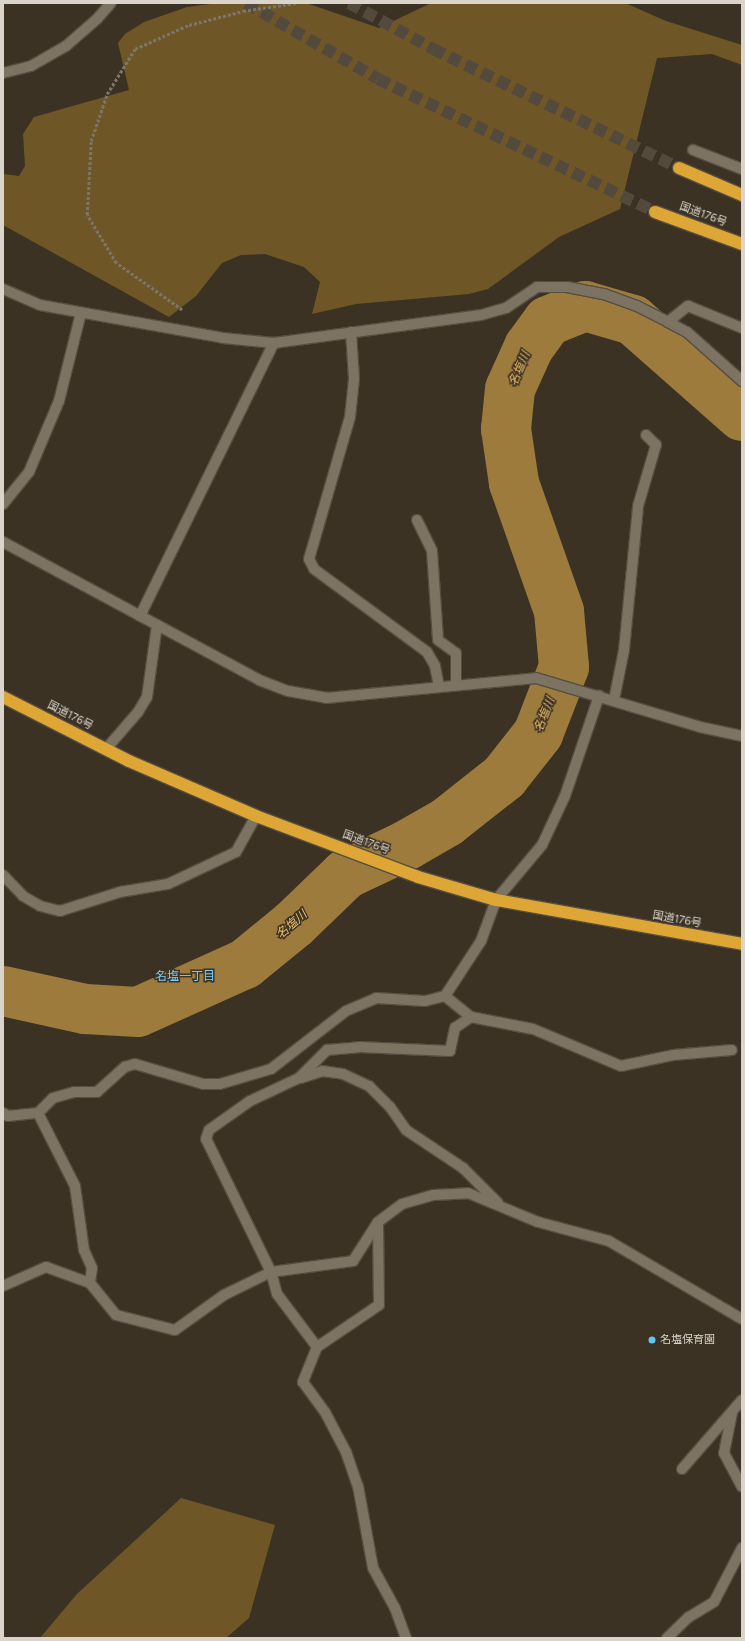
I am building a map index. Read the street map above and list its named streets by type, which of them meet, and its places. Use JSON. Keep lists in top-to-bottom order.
{
  "streets": {
    "highway": ["国道176号"]
  },
  "districts": ["名塩一丁目"],
  "water": ["名塩川"],
  "places": ["名塩保育園"]
}
